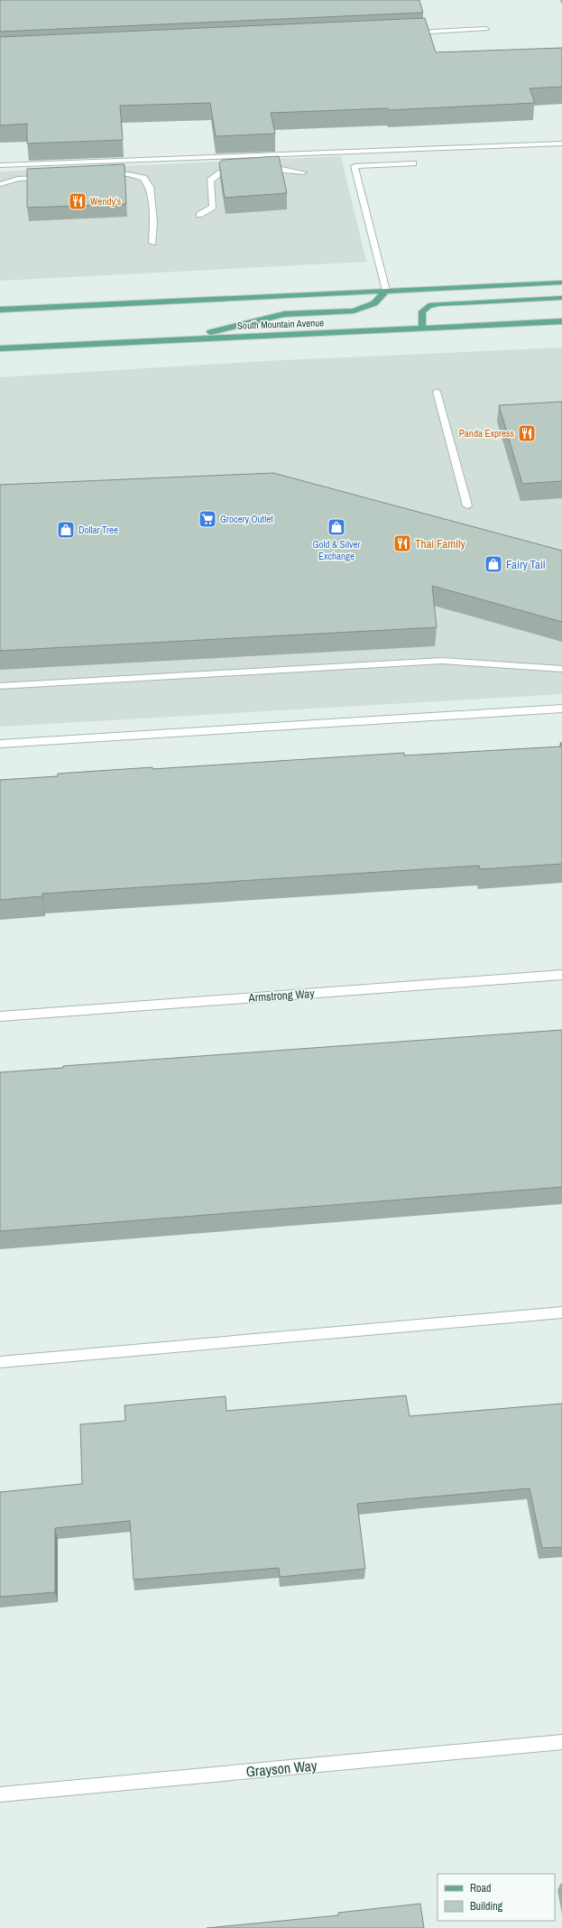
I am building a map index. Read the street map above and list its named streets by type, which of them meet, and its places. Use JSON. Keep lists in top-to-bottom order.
{
  "streets": {
    "main road": ["South Mountain Avenue"],
    "street": ["Armstrong Way", "Grayson Way"]
  },
  "places": {
    "restaurant": ["Wendy's", "Panda Express", "Thai Family"],
    "supermarket": ["Grocery Outlet"],
    "shop": ["Gold & Silver Exchange", "Dollar Tree", "Fairy Tail"]
  },
  "legend": ["Road", "Building"]
}
